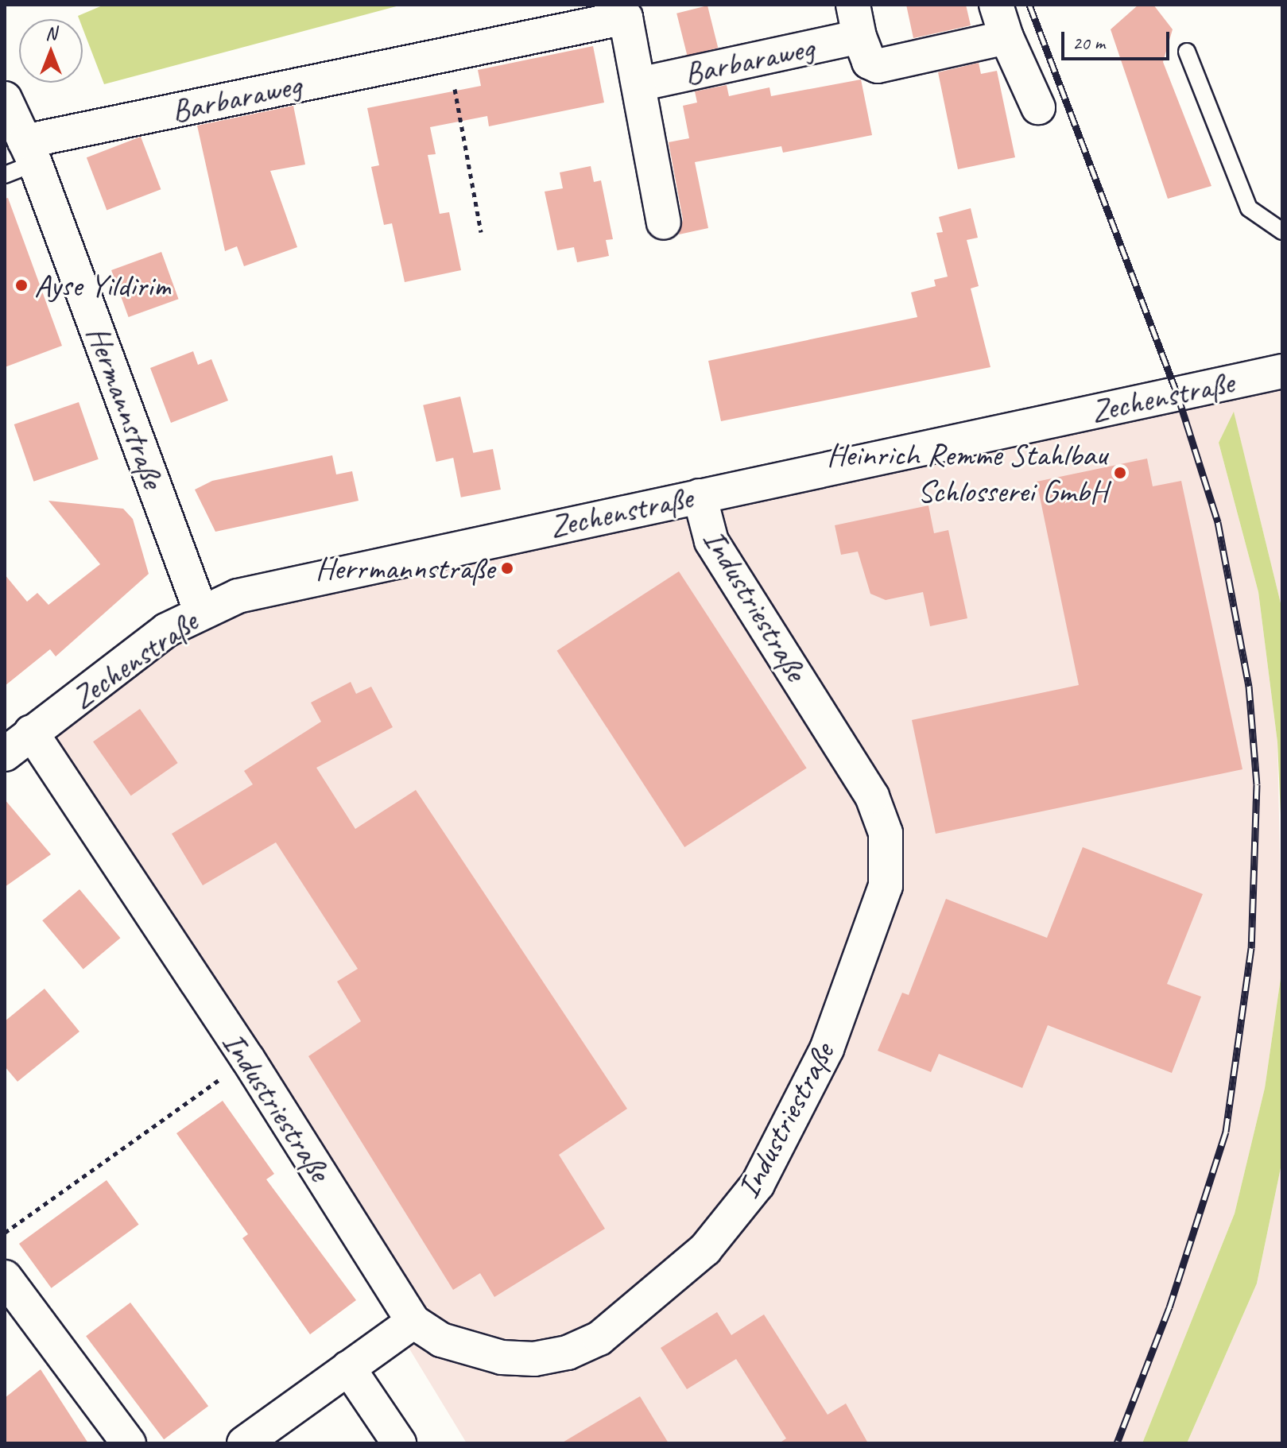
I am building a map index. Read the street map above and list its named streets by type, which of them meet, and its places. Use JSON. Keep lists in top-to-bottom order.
{
  "streets": {
    "street": [
      "Barbaraweg",
      "Zechenstraße",
      "Hermannstraße",
      "Industriestraße"
    ]
  },
  "crossings": [
    ["Barbaraweg", "Hermannstraße"],
    ["Zechenstraße", "Hermannstraße"],
    ["Zechenstraße", "Industriestraße"]
  ],
  "places": ["Ayse Yildirim", "Heinrich Remme Stahlbau Schlosserei GmbH", "Herrmannstraße"],
  "scale_bar": "20 m",
  "north": "top"
}
